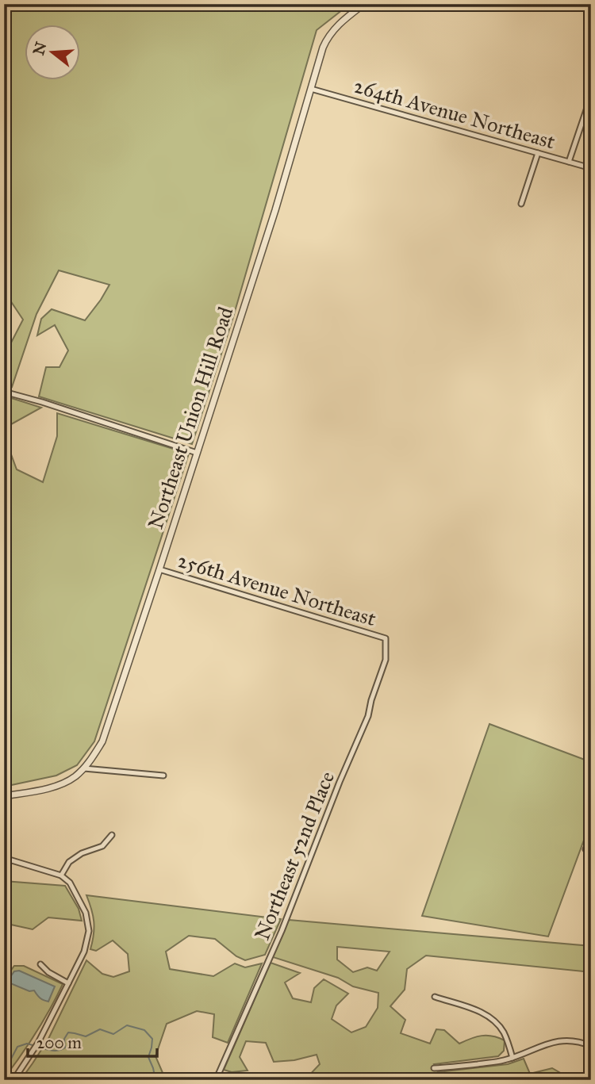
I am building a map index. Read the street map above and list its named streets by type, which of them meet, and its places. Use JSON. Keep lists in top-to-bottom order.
{
  "streets": {
    "street": [
      "264th Avenue Northeast",
      "Northeast Union Hill Road",
      "256th Avenue Northeast",
      "Northeast 52nd Place"
    ]
  },
  "crossings": [
    ["264th Avenue Northeast", "Northeast Union Hill Road"],
    ["Northeast Union Hill Road", "256th Avenue Northeast"],
    ["256th Avenue Northeast", "Northeast 52nd Place"]
  ],
  "scale_bar": "200 m",
  "north": "left"
}
